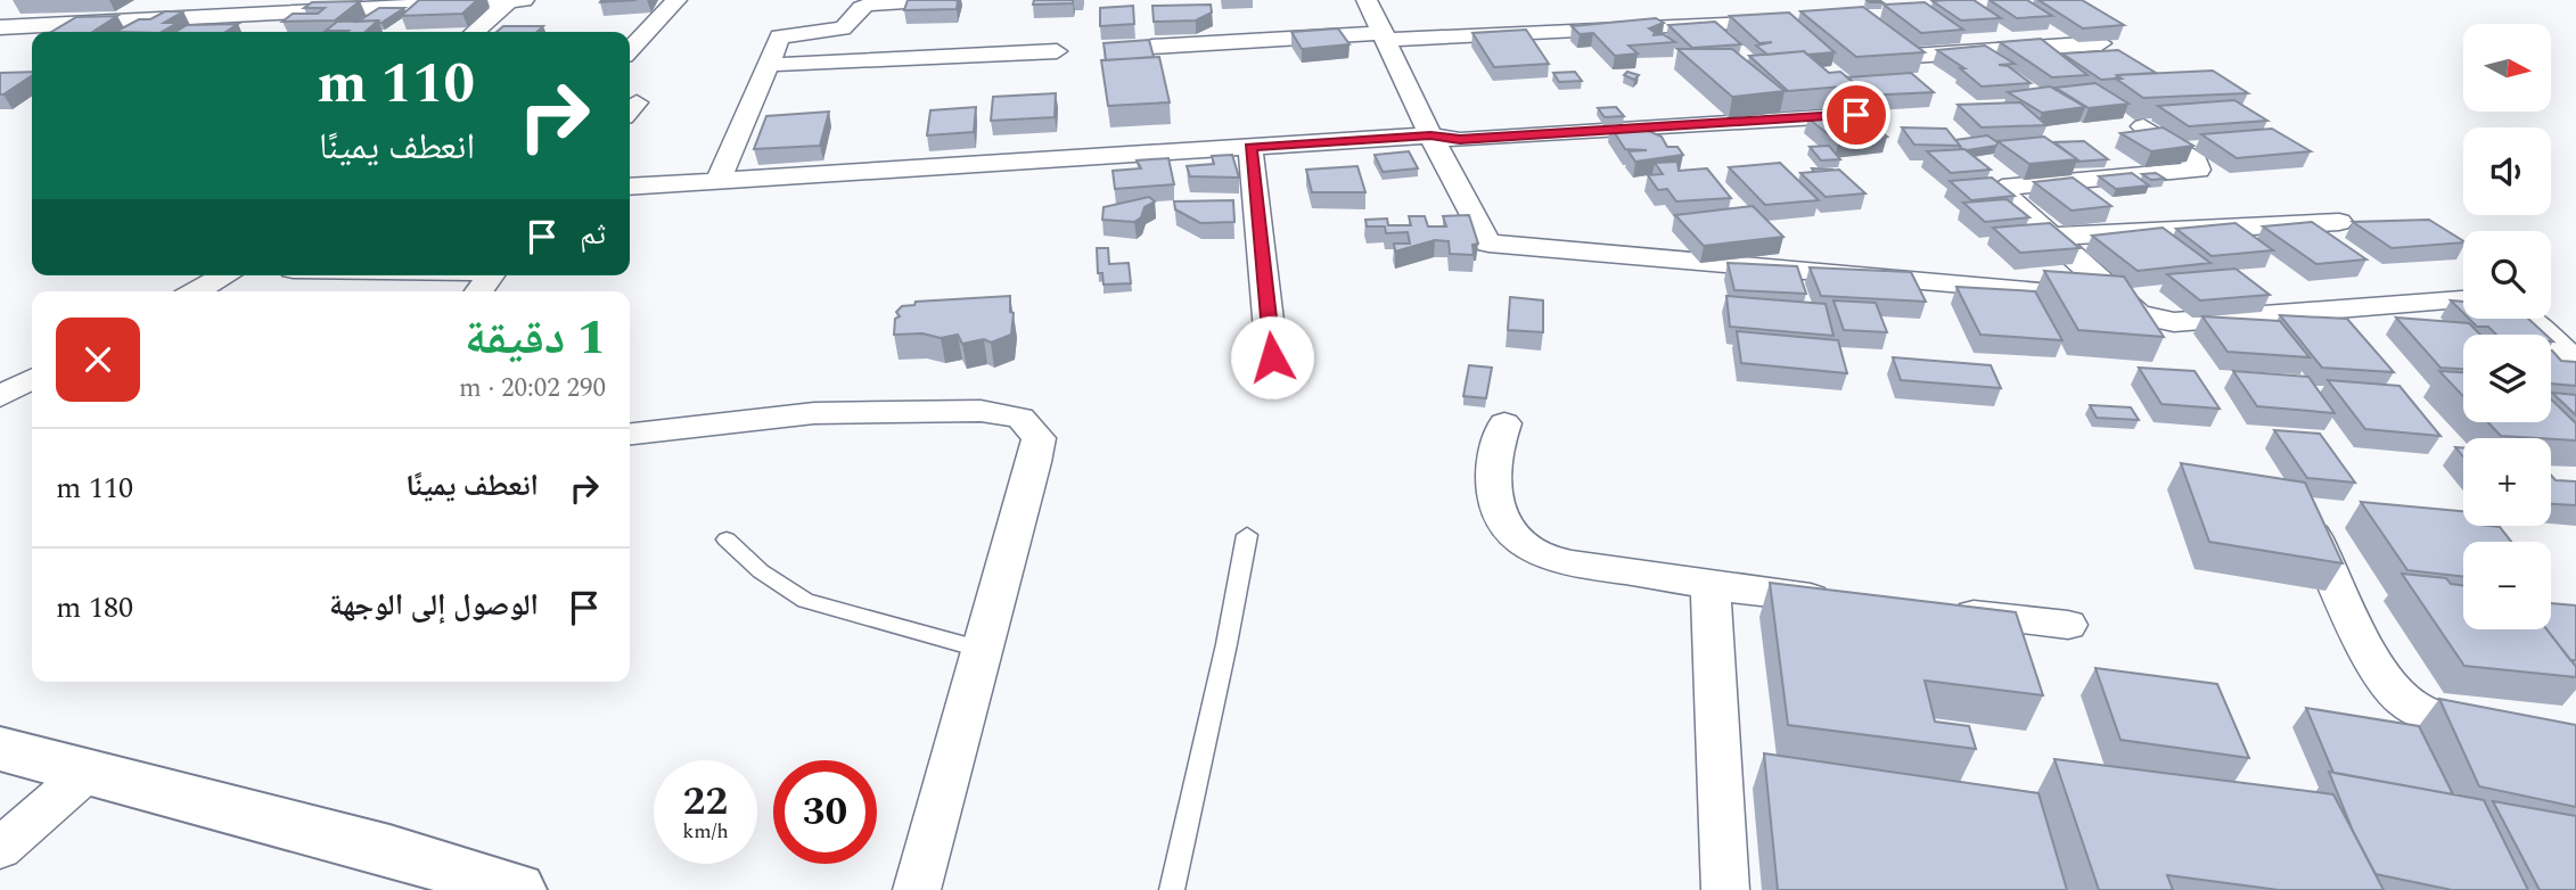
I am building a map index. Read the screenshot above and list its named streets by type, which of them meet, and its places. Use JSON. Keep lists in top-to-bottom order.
{
  "north": "right",
  "page": {
    "map_buttons": ["+", "−"],
    "turn": ["110 m", "انعطف يمينًا"],
    "then": "ثم",
    "heading": ["1 دقيقة", "290 m · 20:02"],
    "list": [
      {
        "name": "انعطف يمينًا",
        "value": "110 m"
      },
      {
        "name": "الوصول إلى الوجهة",
        "value": "180 m"
      }
    ],
    "speed": "22 km/h",
    "limit": "30"
  }
}
